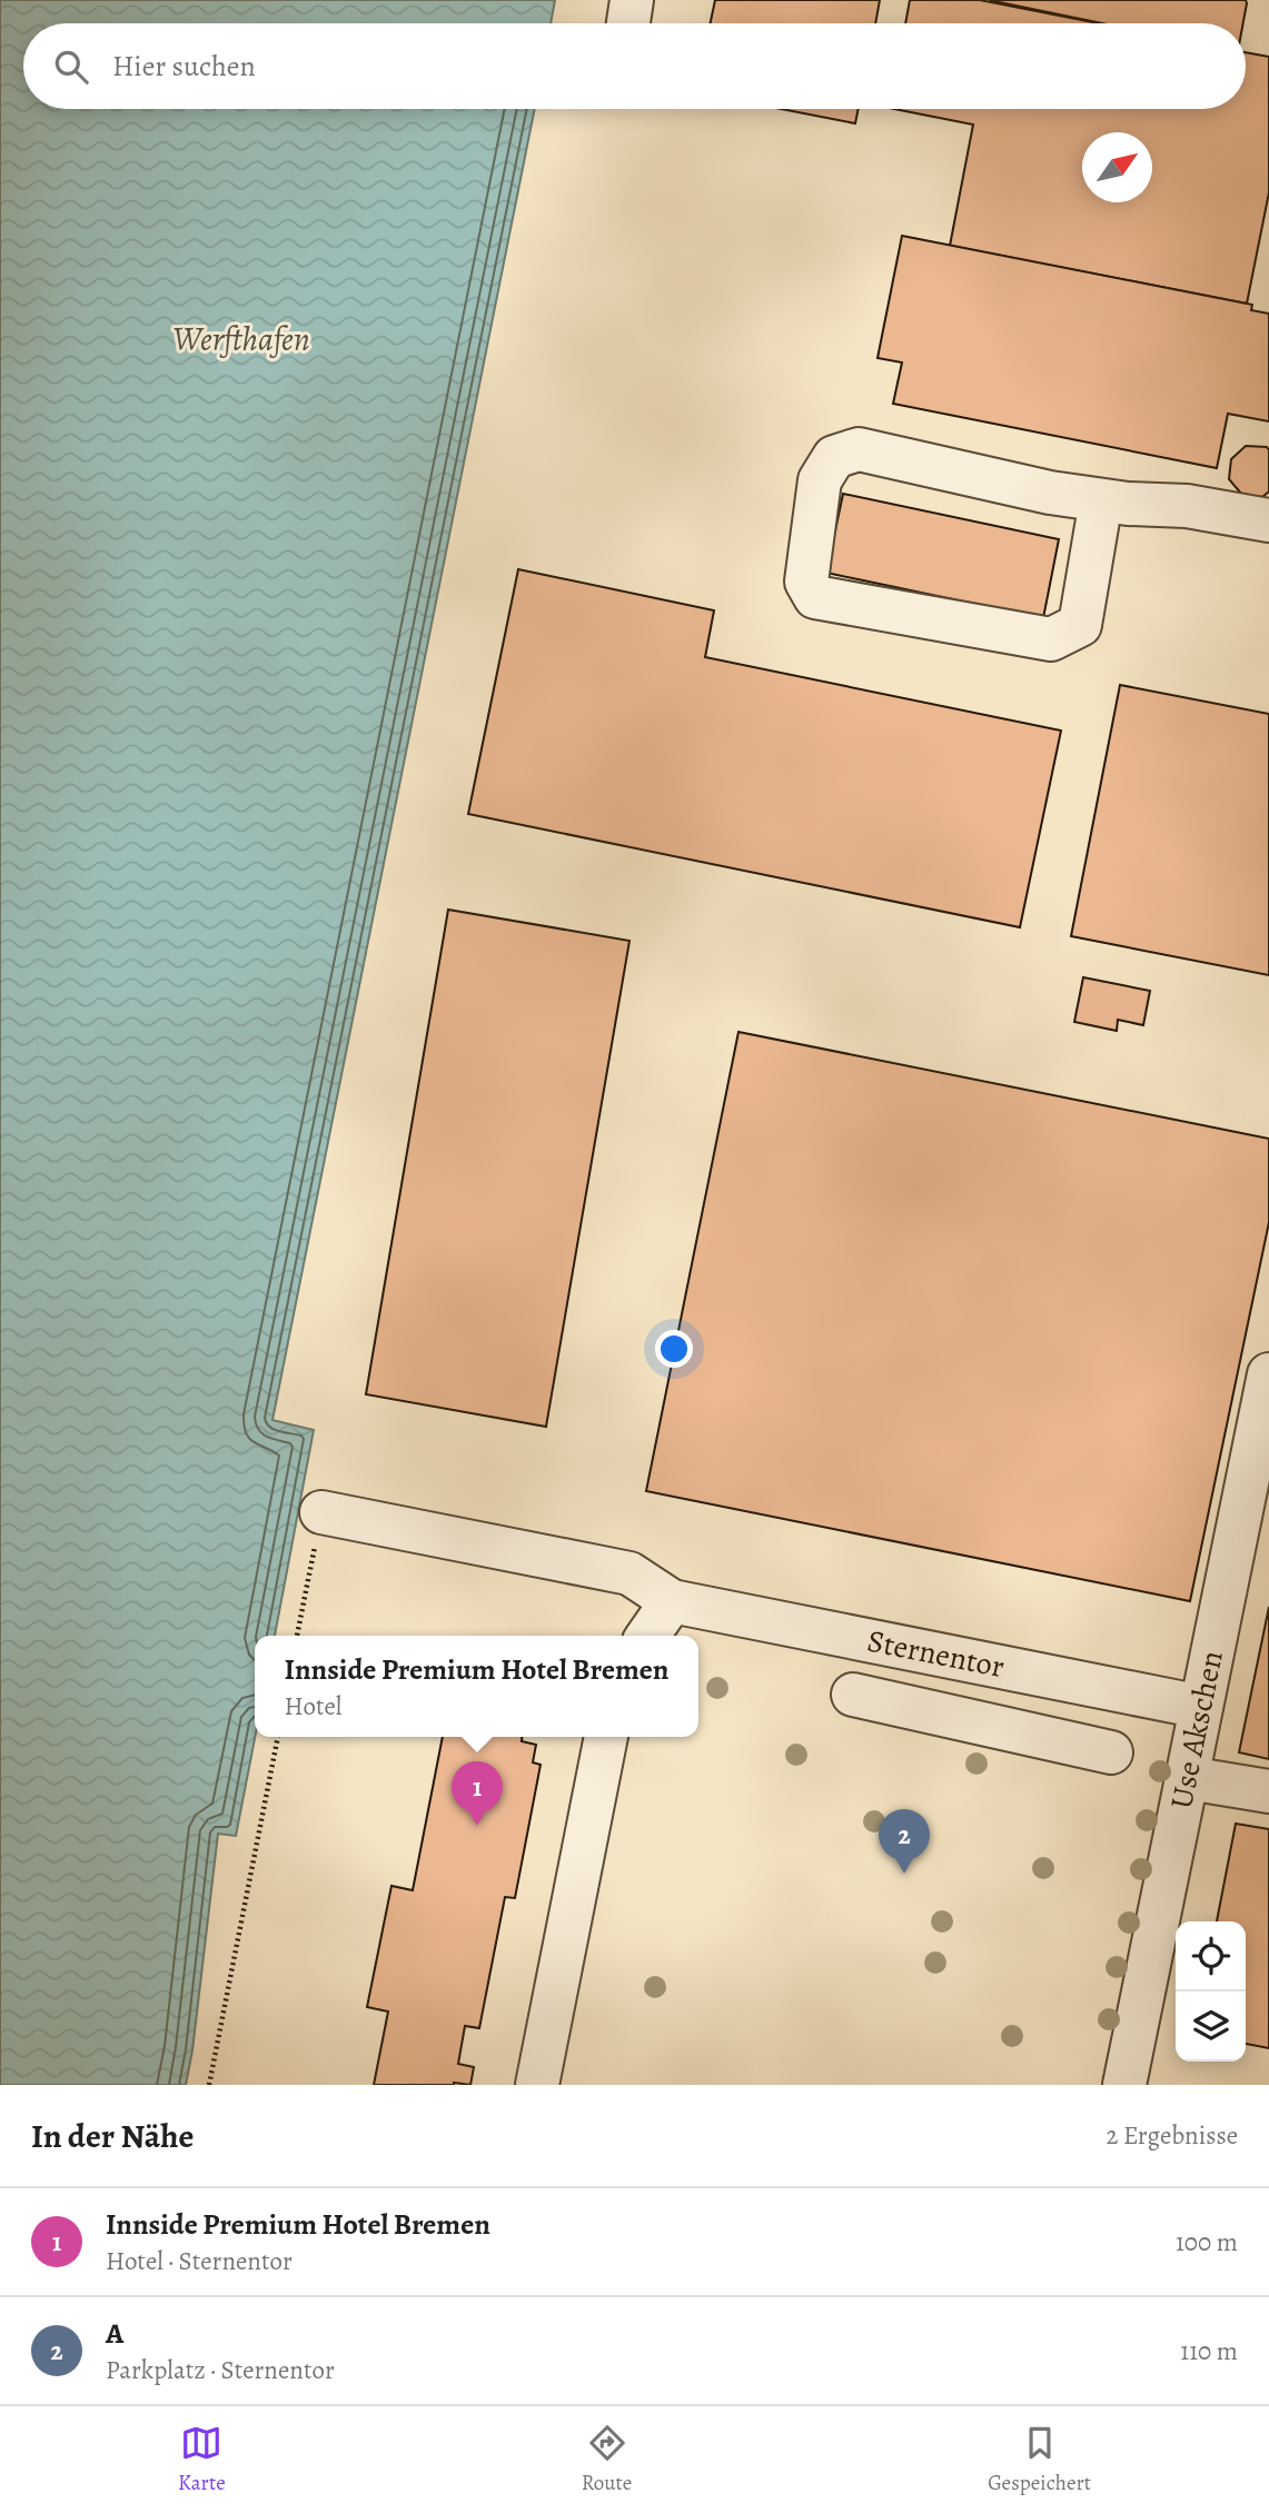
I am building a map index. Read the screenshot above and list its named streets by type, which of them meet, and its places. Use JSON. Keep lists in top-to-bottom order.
{
  "streets": {
    "street": ["Sternentor", "Use Akschen"]
  },
  "crossings": [
    ["Sternentor", "Use Akschen"]
  ],
  "water": ["Werfthafen"],
  "north": "top right",
  "page": {
    "search": "Hier suchen",
    "popup": ["Innside Premium Hotel Bremen", "Hotel"],
    "pins": ["1", "2"],
    "heading": ["In der Nähe", "2 Ergebnisse"],
    "list": [
      {
        "mark": "1",
        "name": "Innside Premium Hotel Bremen",
        "note": "Hotel · Sternentor",
        "value": "100 m"
      },
      {
        "mark": "2",
        "name": "A",
        "note": "Parkplatz · Sternentor",
        "value": "110 m"
      }
    ],
    "nav": ["Karte", "Route", "Gespeichert"]
  }
}
